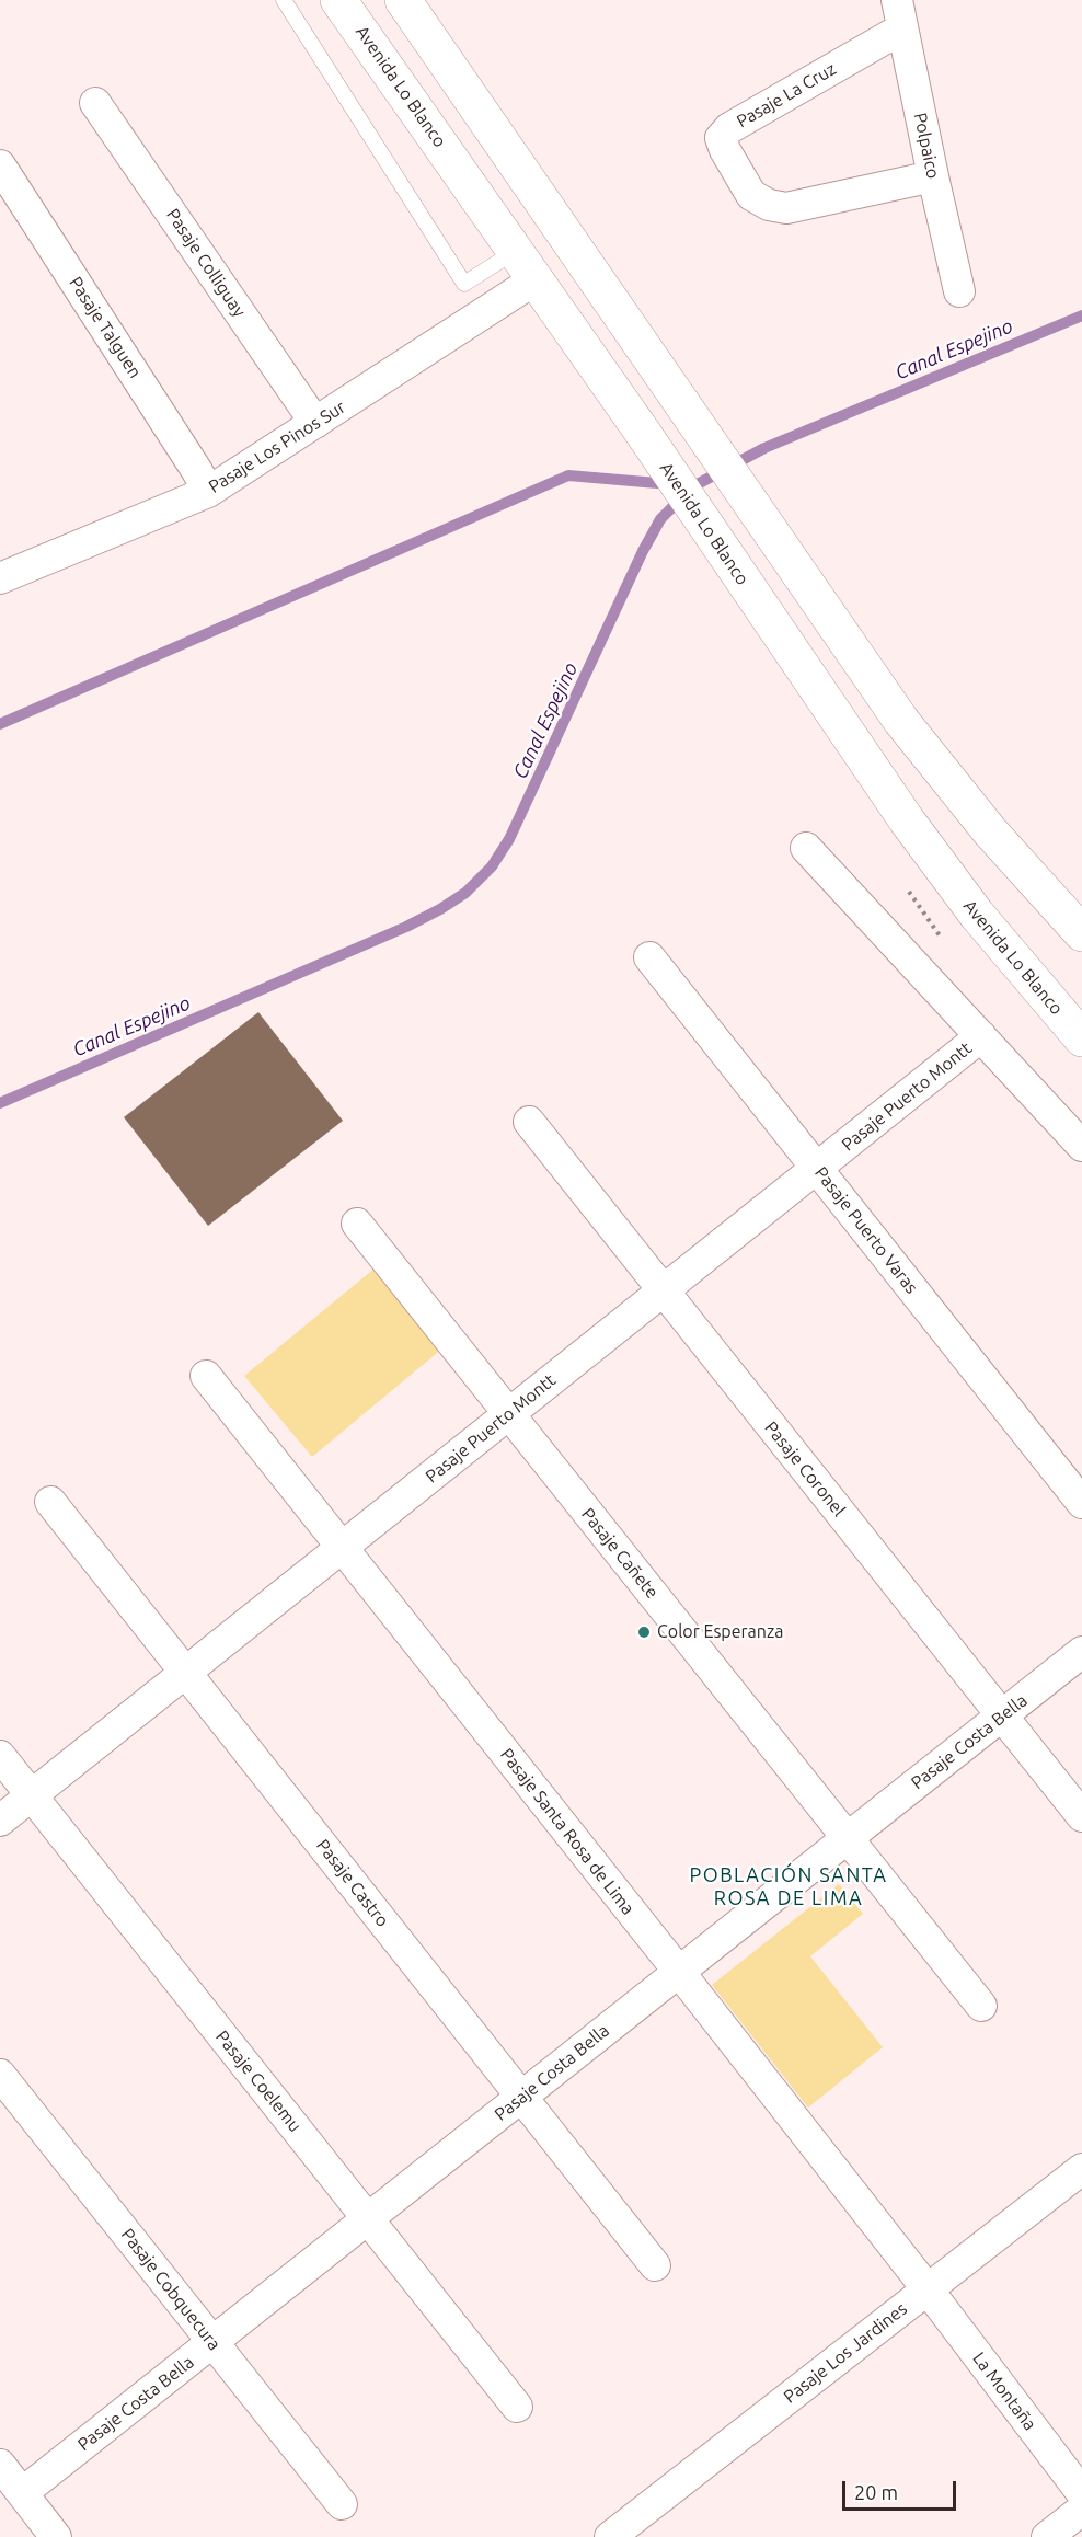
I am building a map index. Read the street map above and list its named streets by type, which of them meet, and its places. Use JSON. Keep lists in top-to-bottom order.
{
  "streets": {
    "main road": ["Avenida Lo Blanco"],
    "street": [
      "Pasaje La Cruz",
      "Polpaico",
      "Pasaje Colliguay",
      "Pasaje Talguen",
      "Pasaje Los Pinos Sur",
      "Pasaje Puerto Montt",
      "Pasaje Puerto Varas",
      "Pasaje Coronel",
      "Pasaje Cañete",
      "Pasaje Costa Bella",
      "Pasaje Santa Rosa de Lima",
      "Pasaje Castro",
      "Pasaje Coelemu",
      "Pasaje Cobquecura",
      "Pasaje Los Jardines",
      "La Montaña"
    ]
  },
  "crossings": [
    ["Avenida Lo Blanco", "Pasaje Los Pinos Sur"],
    ["Pasaje La Cruz", "Polpaico"],
    ["Pasaje Colliguay", "Pasaje Los Pinos Sur"],
    ["Pasaje Talguen", "Pasaje Los Pinos Sur"],
    ["Pasaje Puerto Montt", "Pasaje Puerto Varas"],
    ["Pasaje Puerto Montt", "Pasaje Coronel"],
    ["Pasaje Puerto Montt", "Pasaje Cañete"],
    ["Pasaje Puerto Montt", "Pasaje Santa Rosa de Lima"],
    ["Pasaje Puerto Montt", "Pasaje Castro"],
    ["Pasaje Puerto Montt", "Pasaje Coelemu"],
    ["Pasaje Coronel", "Pasaje Costa Bella"],
    ["Pasaje Cañete", "Pasaje Costa Bella"],
    ["Pasaje Costa Bella", "Pasaje Santa Rosa de Lima"],
    ["Pasaje Costa Bella", "Pasaje Castro"],
    ["Pasaje Costa Bella", "Pasaje Coelemu"],
    ["Pasaje Costa Bella", "Pasaje Cobquecura"],
    ["Pasaje Santa Rosa de Lima", "Pasaje Los Jardines"],
    ["Pasaje Santa Rosa de Lima", "La Montaña"],
    ["Pasaje Los Jardines", "La Montaña"]
  ],
  "districts": ["POBLACIÓN SANTA ROSA DE LIMA"],
  "water": ["Canal Espejino"],
  "places": ["Color Esperanza"],
  "scale_bar": "20 m"
}
